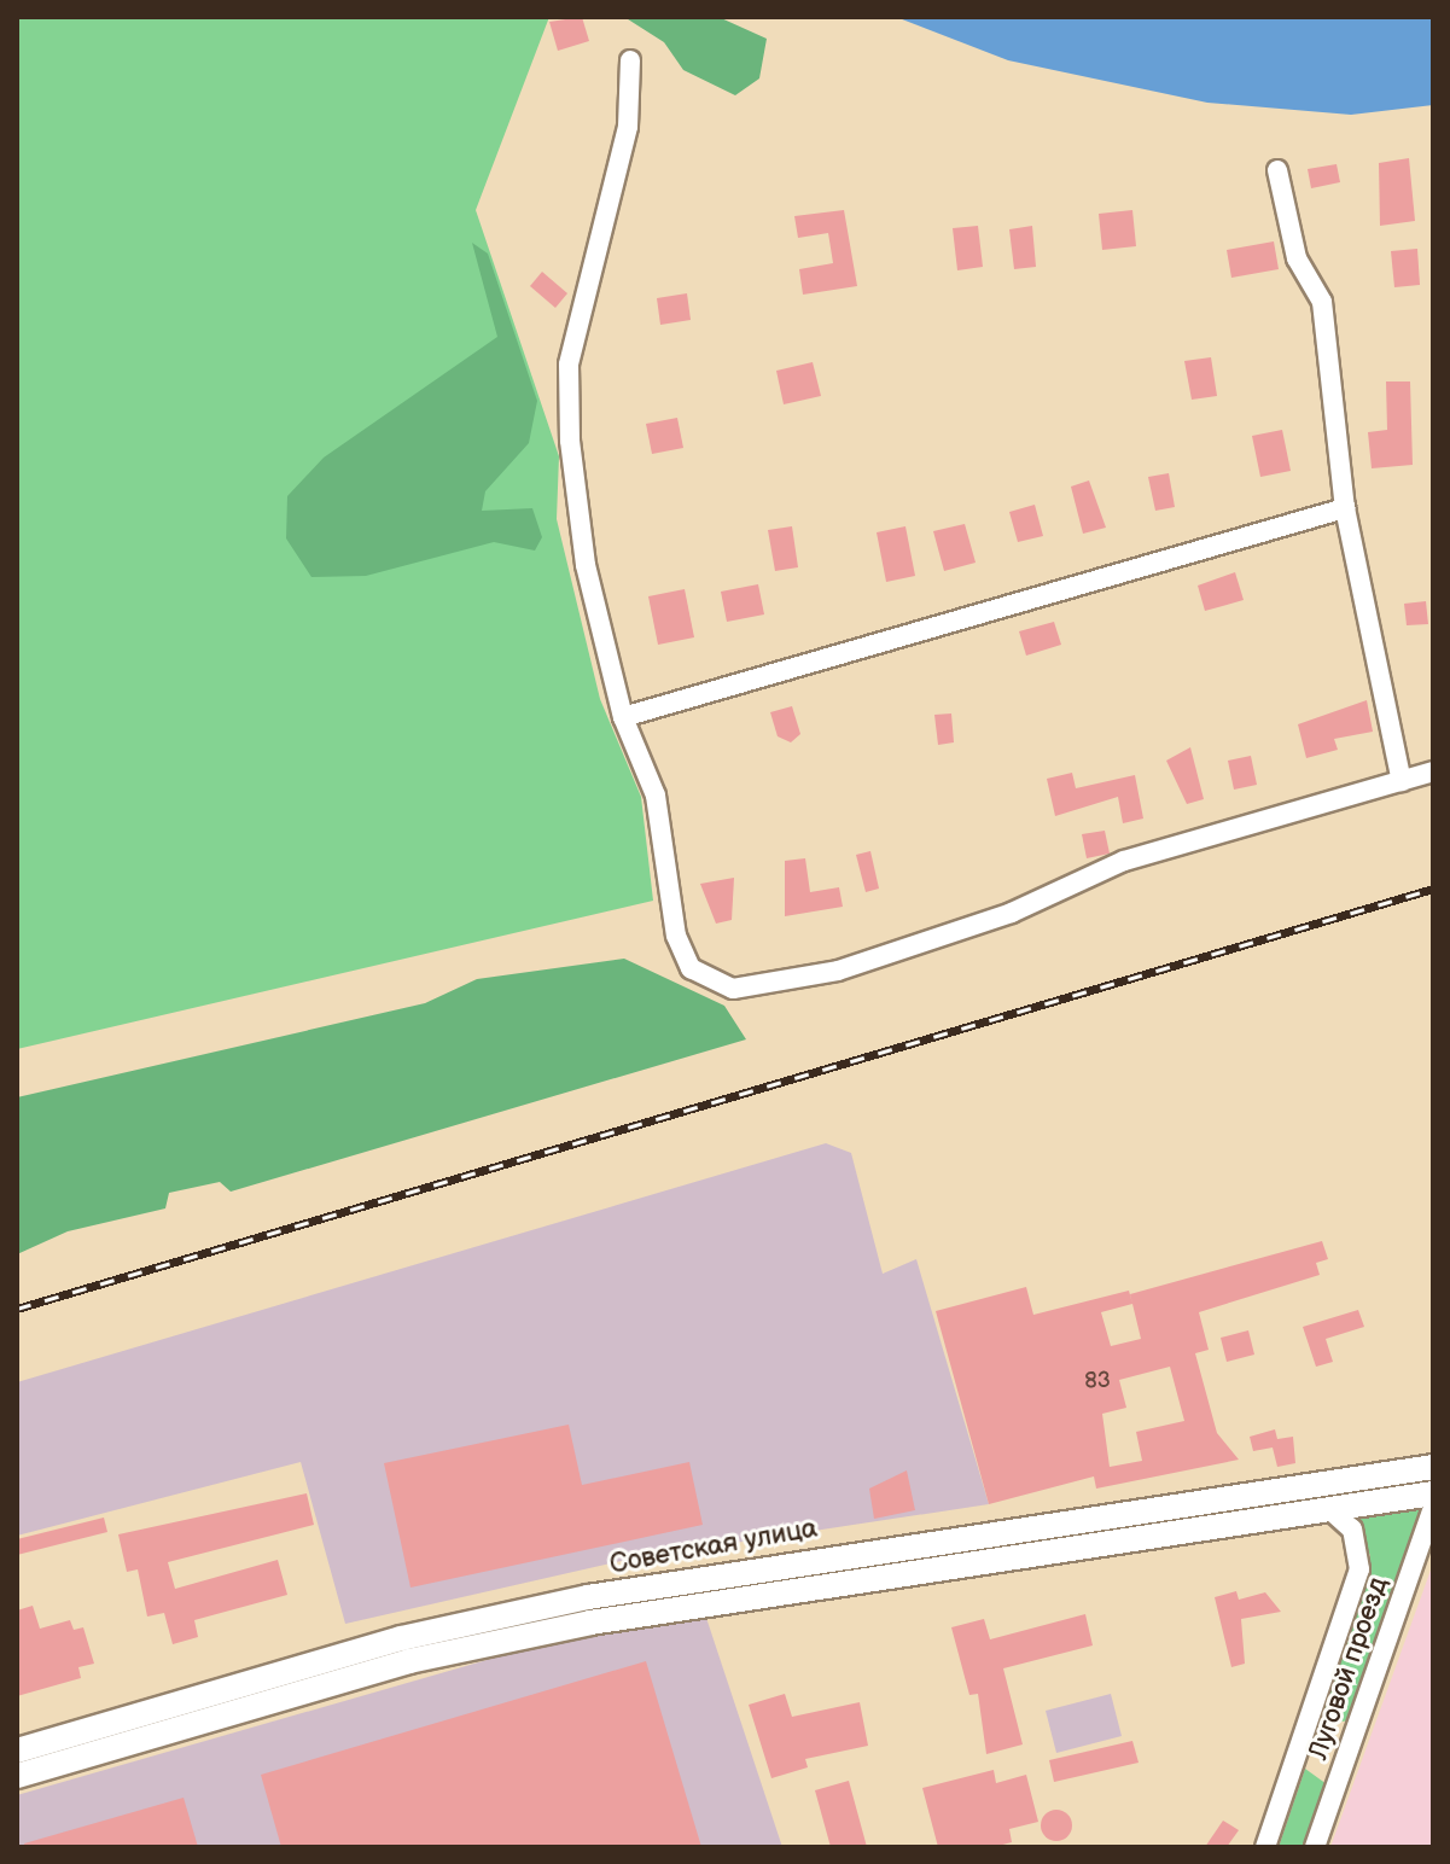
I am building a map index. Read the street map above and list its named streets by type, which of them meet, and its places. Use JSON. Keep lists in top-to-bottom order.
{
  "streets": {
    "main road": ["Советская улица"],
    "street": ["Луговой проезд"]
  },
  "crossings": [
    ["Советская улица", "Луговой проезд"]
  ],
  "house_numbers": ["83"]
}
